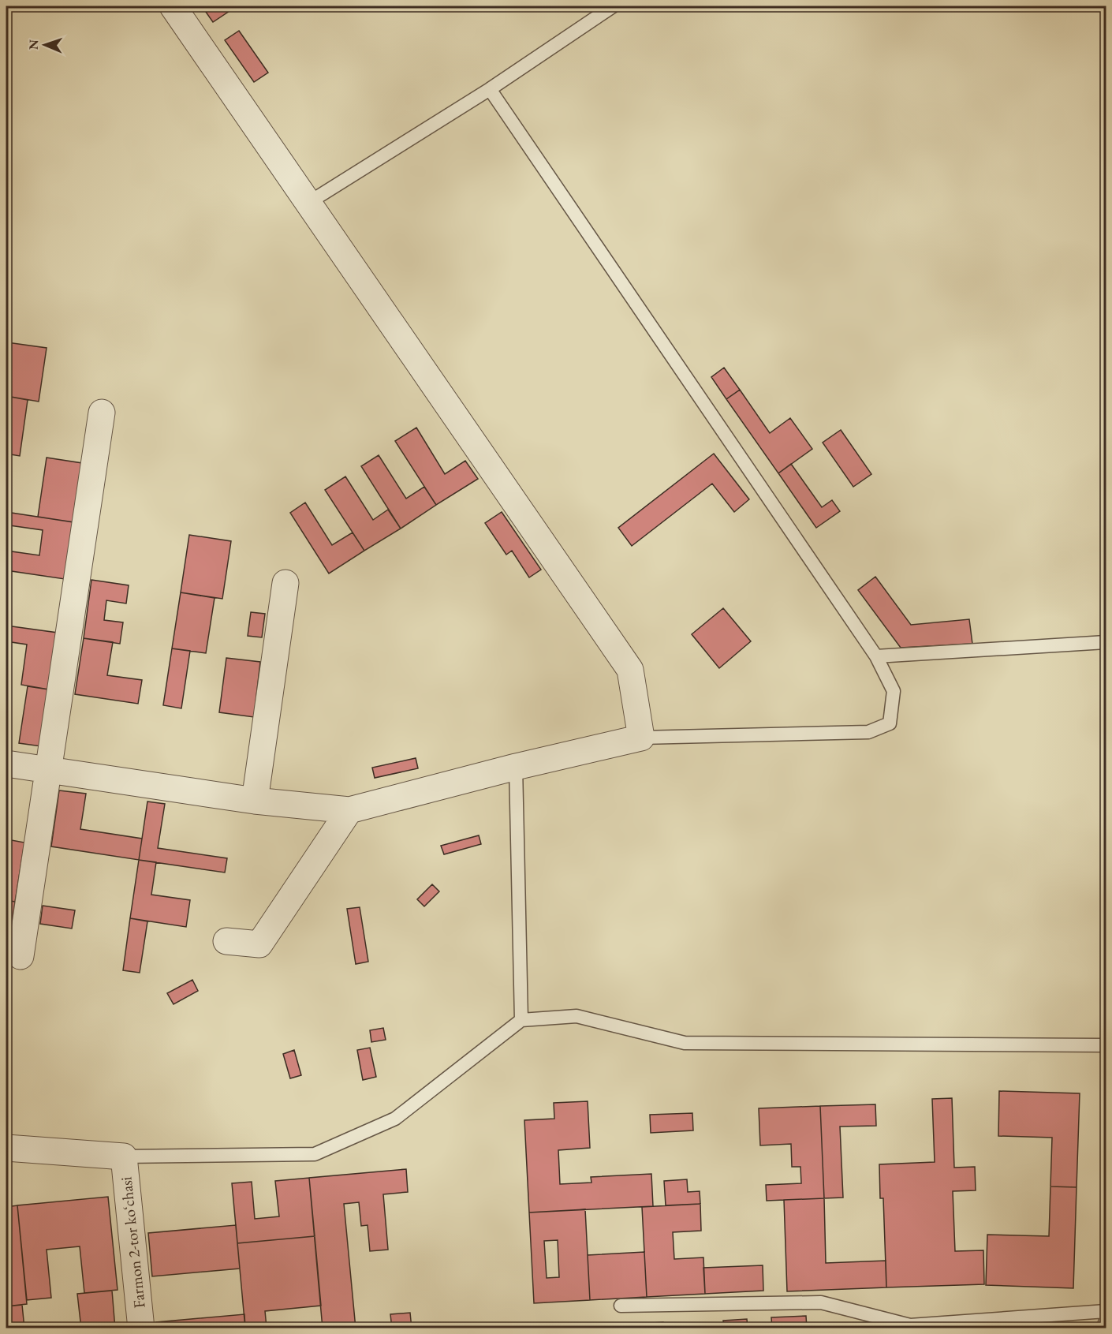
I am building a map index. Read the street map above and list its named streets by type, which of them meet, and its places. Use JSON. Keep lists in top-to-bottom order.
{
  "streets": {
    "street": ["Farmon 2-tor koʻchasi"]
  },
  "north": "left"
}
